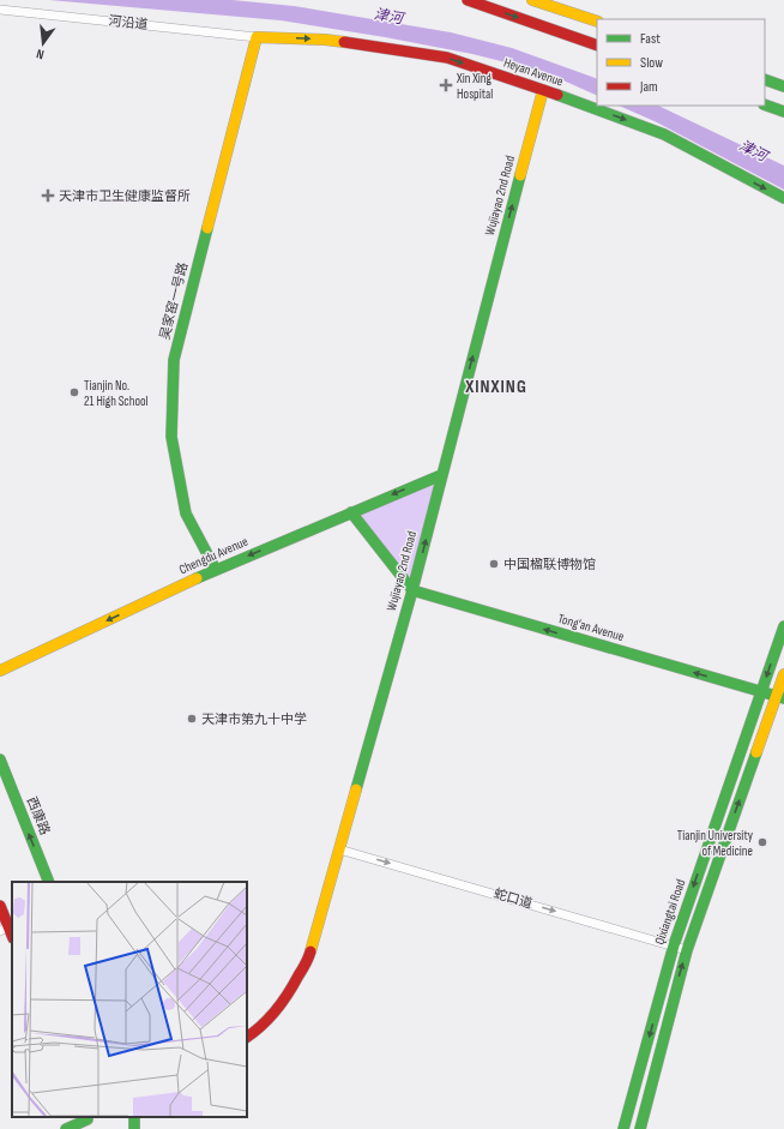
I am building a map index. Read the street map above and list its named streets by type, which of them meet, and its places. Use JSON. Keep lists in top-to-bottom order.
{
  "streets": {
    "main road": [
      "Heyan Avenue",
      "Wujiayao 2nd Road",
      "吴家窑一号路",
      "Chengdu Avenue",
      "Tong'an Avenue",
      "西康路",
      "Qixiangtai Road"
    ],
    "street": ["河沿道", "蛇口道"]
  },
  "crossings": [
    ["河沿道", "Heyan Avenue"],
    ["河沿道", "吴家窑一号路"],
    ["Heyan Avenue", "Wujiayao 2nd Road"],
    ["Heyan Avenue", "吴家窑一号路"],
    ["Wujiayao 2nd Road", "Chengdu Avenue"],
    ["Wujiayao 2nd Road", "Tong'an Avenue"],
    ["Wujiayao 2nd Road", "蛇口道"],
    ["吴家窑一号路", "Chengdu Avenue"],
    ["Tong'an Avenue", "Qixiangtai Road"],
    ["蛇口道", "Qixiangtai Road"]
  ],
  "one_way": [
    "Wujiayao 2nd Road",
    "Chengdu Avenue",
    "Tong'an Avenue",
    "西康路",
    "蛇口道"
  ],
  "districts": ["XINXING"],
  "water": ["津河"],
  "places": {
    "health": ["Xin Xing Hospital", "天津市卫生健康监督所"],
    "other": [
      "Tianjin No. 21 High School",
      "中国楹联博物馆",
      "天津市第九十中学",
      "Tianjin University of Medicine"
    ]
  },
  "legend": ["Fast", "Slow", "Jam"],
  "north": "bottom"
}
